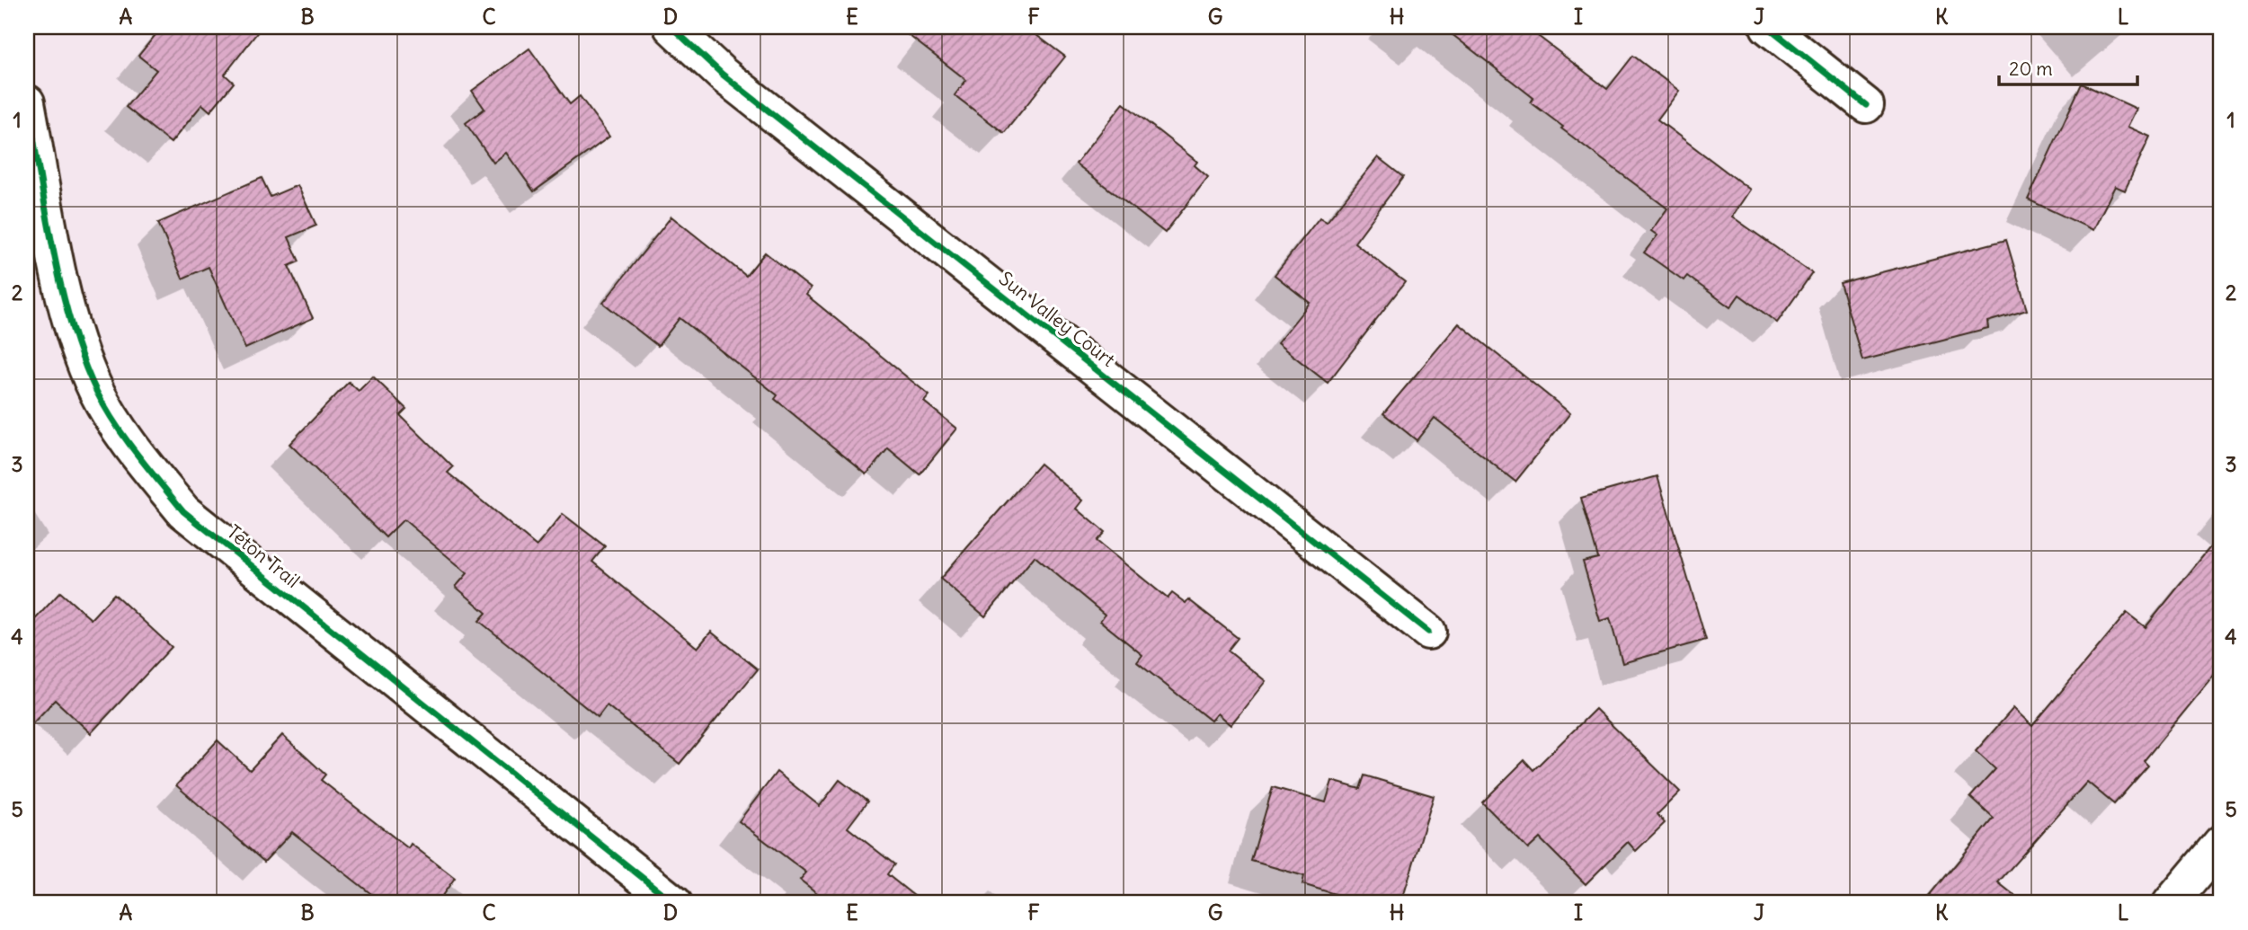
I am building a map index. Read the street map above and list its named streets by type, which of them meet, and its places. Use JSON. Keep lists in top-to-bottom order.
{
  "streets": {
    "street": ["Sun Valley Court", "Teton Trail"]
  },
  "scale_bar": "20 m",
  "grid": {
    "columns": [
      "A",
      "B",
      "C",
      "D",
      "E",
      "F",
      "G",
      "H",
      "I",
      "J",
      "K",
      "L"
    ],
    "rows": [
      "1",
      "2",
      "3",
      "4",
      "5"
    ]
  }
}
